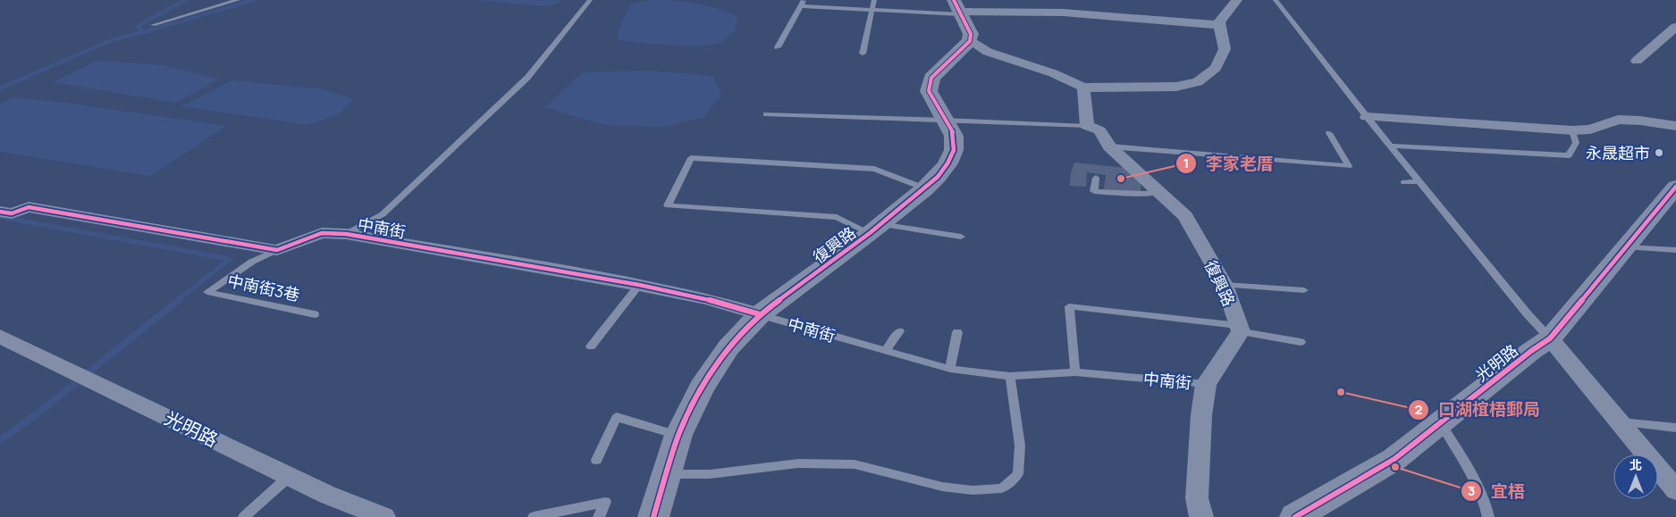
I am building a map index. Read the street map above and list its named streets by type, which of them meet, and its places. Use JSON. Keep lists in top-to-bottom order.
{
  "streets": {
    "street": ["中南街", "復興路", "光明路"],
    "lane": ["中南街3巷"]
  },
  "crossings": [
    ["中南街", "復興路"],
    ["中南街", "中南街3巷"]
  ],
  "places": [
    "永晟超市",
    "李家老厝",
    "口湖椬梧郵局",
    "宜梧"
  ],
  "north": "top"
}
